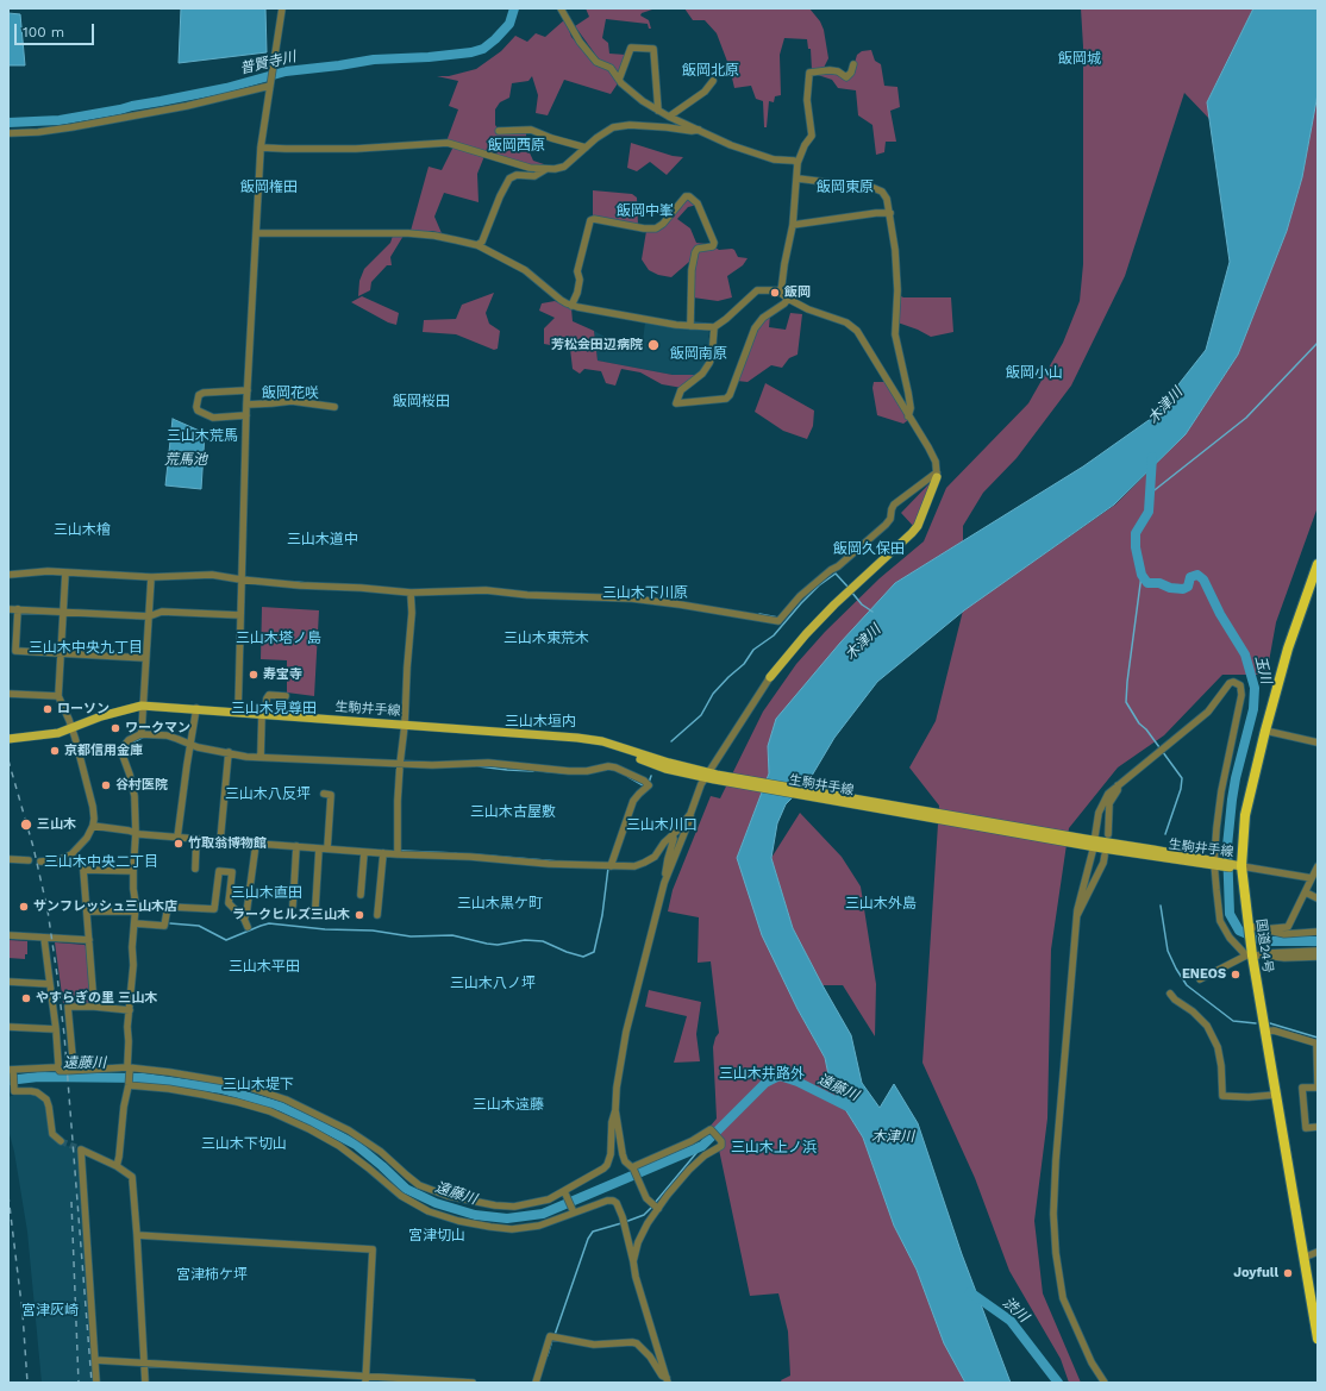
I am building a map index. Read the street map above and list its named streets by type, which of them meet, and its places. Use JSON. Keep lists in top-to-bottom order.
{
  "streets": {
    "highway": ["国道24号"],
    "main road": ["生駒井手線"]
  },
  "crossings": [
    ["生駒井手線", "国道24号"]
  ],
  "districts": [
    "飯岡城",
    "飯岡北原",
    "飯岡西原",
    "飯岡権田",
    "飯岡東原",
    "飯岡中峯",
    "飯岡南原",
    "飯岡小山",
    "飯岡花咲",
    "飯岡桜田",
    "三山木荒馬",
    "三山木檜",
    "三山木道中",
    "飯岡久保田",
    "三山木下川原",
    "三山木塔ノ島",
    "三山木東荒木",
    "三山木中央九丁目",
    "三山木見尊田",
    "三山木垣内",
    "三山木八反坪",
    "三山木古屋敷",
    "三山木川口",
    "三山木中央二丁目",
    "三山木直田",
    "三山木黒ケ町",
    "三山木外島",
    "三山木平田",
    "三山木八ノ坪",
    "三山木井路外",
    "三山木堤下",
    "三山木遠藤",
    "三山木下切山",
    "三山木上ノ浜",
    "宮津切山",
    "宮津柿ケ坪",
    "宮津灰崎"
  ],
  "water": [
    "普賢寺川",
    "木津川",
    "荒馬池",
    "玉川",
    "遠藤川",
    "渋川"
  ],
  "places": [
    "飯岡",
    "芳松会田辺病院",
    "寿宝寺",
    "ローソン",
    "ワークマン",
    "京都信用金庫",
    "谷村医院",
    "三山木",
    "竹取翁博物館",
    "サンフレッシュ三山木店",
    "ラークヒルズ三山木",
    "ENEOS",
    "やすらぎの里 三山木",
    "Joyfull"
  ],
  "scale_bar": "100 m"
}
